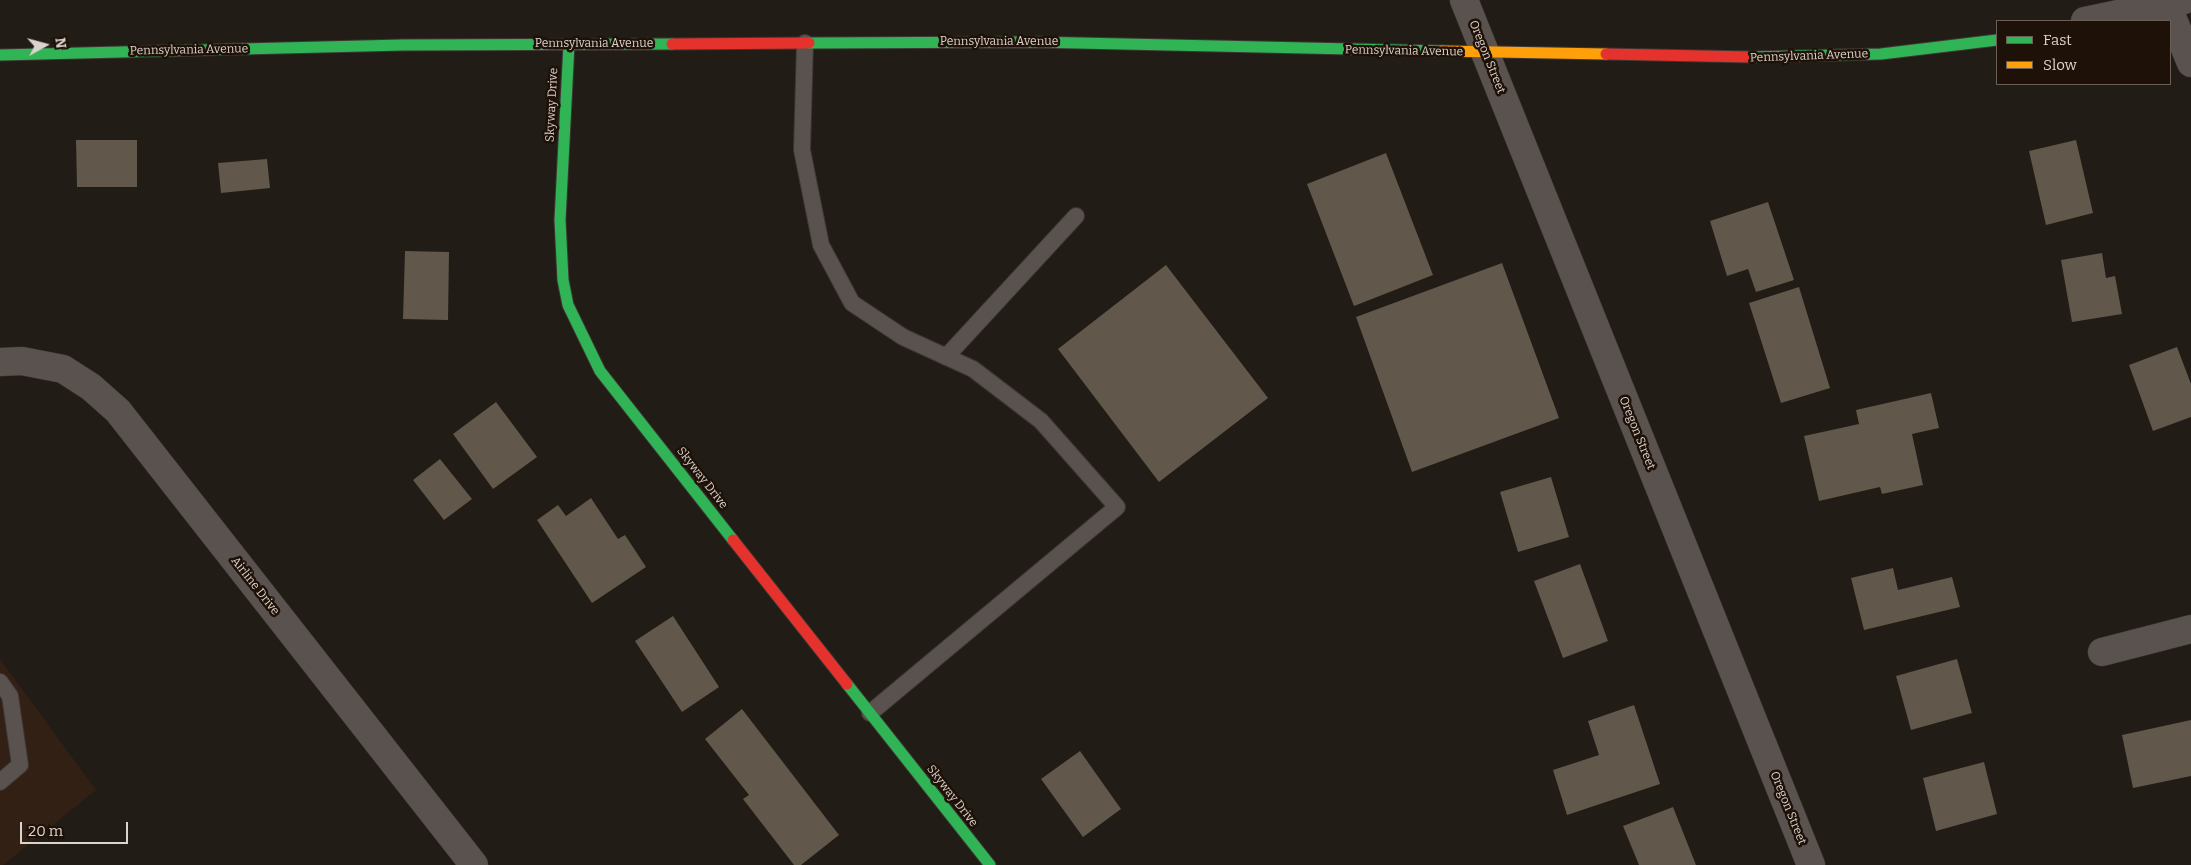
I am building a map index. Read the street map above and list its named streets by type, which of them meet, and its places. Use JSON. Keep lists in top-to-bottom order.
{
  "streets": {
    "street": [
      "Pennsylvania Avenue",
      "Oregon Street",
      "Skyway Drive",
      "Airline Drive"
    ]
  },
  "crossings": [
    ["Pennsylvania Avenue", "Oregon Street"],
    ["Pennsylvania Avenue", "Skyway Drive"]
  ],
  "legend": ["Fast", "Slow"],
  "scale_bar": "20 m",
  "north": "right"
}
